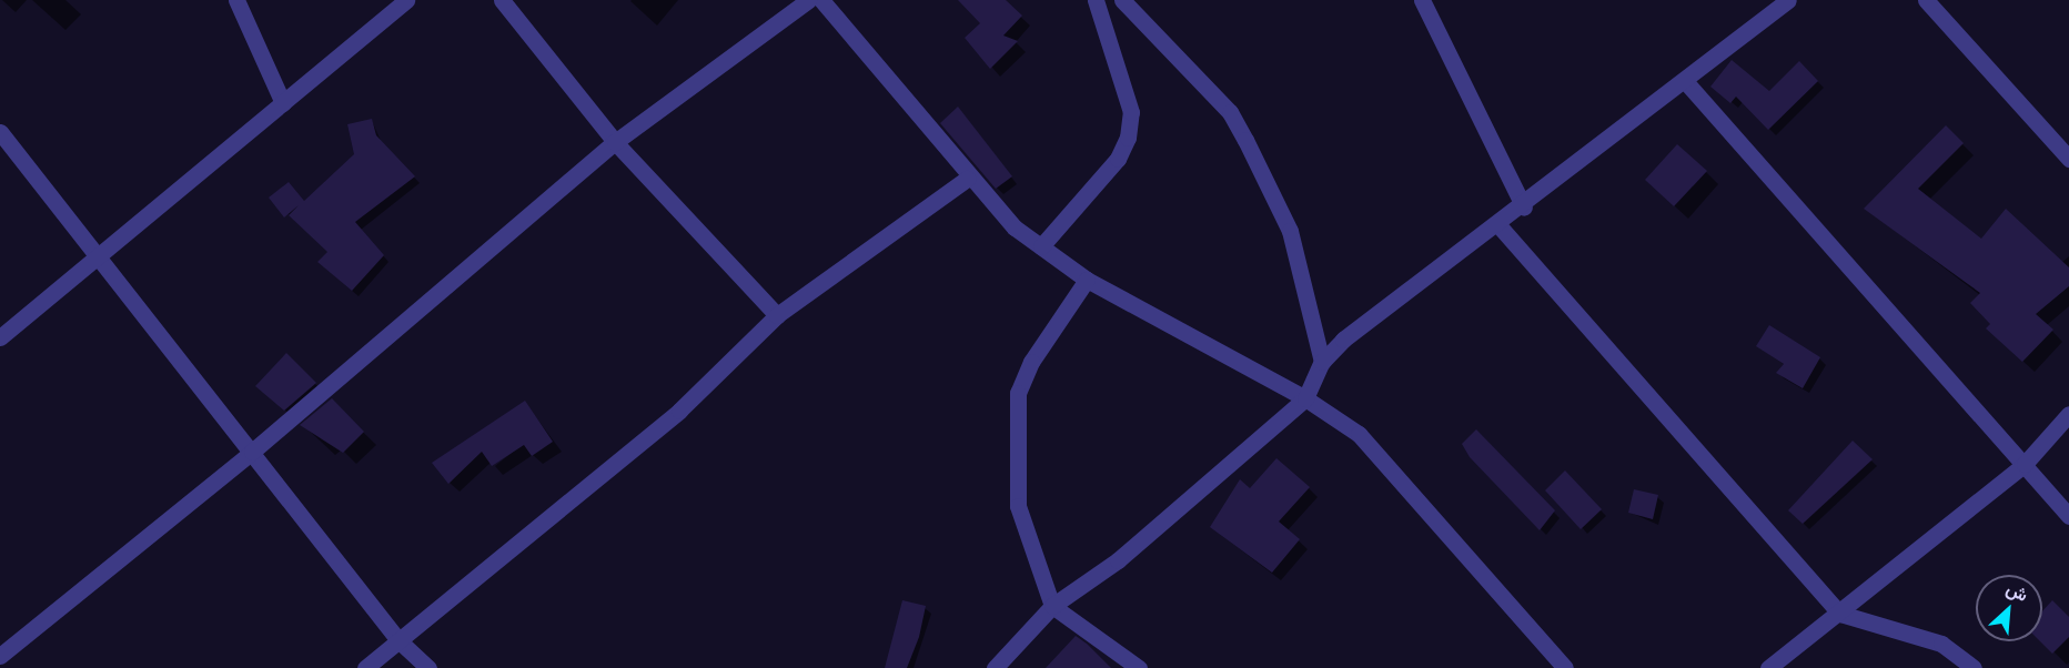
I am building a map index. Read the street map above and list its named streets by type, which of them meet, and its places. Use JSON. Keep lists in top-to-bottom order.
{
  "north": "top right"
}
